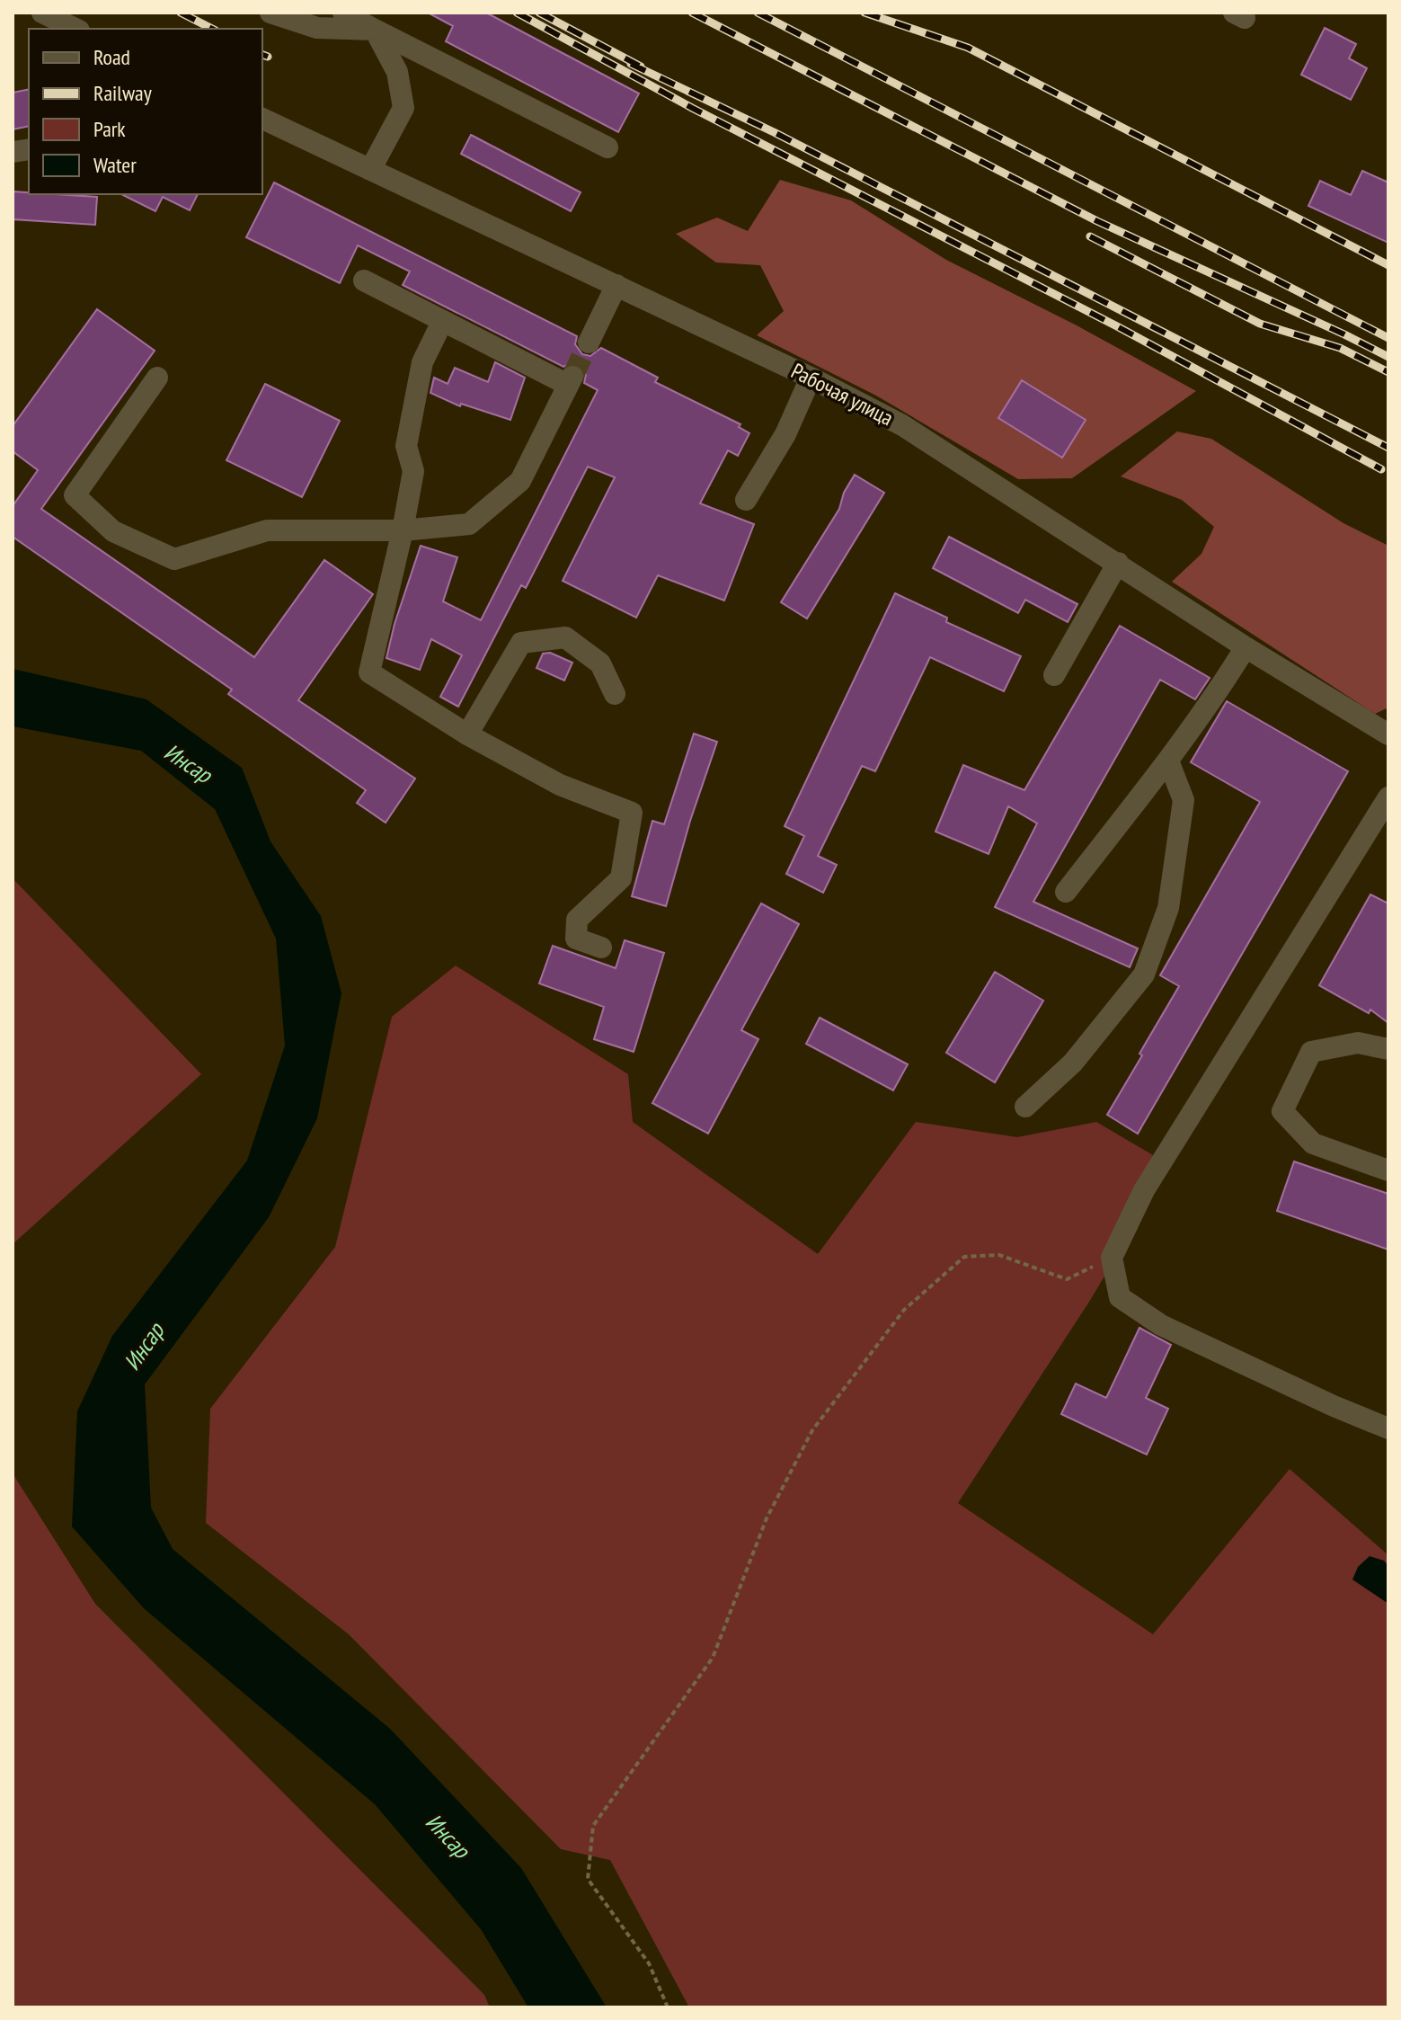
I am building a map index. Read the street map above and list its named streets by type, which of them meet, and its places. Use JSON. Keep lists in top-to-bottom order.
{
  "streets": {
    "street": ["Рабочая улица"]
  },
  "water": ["Инсар"],
  "legend": [
    "Road",
    "Railway",
    "Park",
    "Water"
  ]
}
